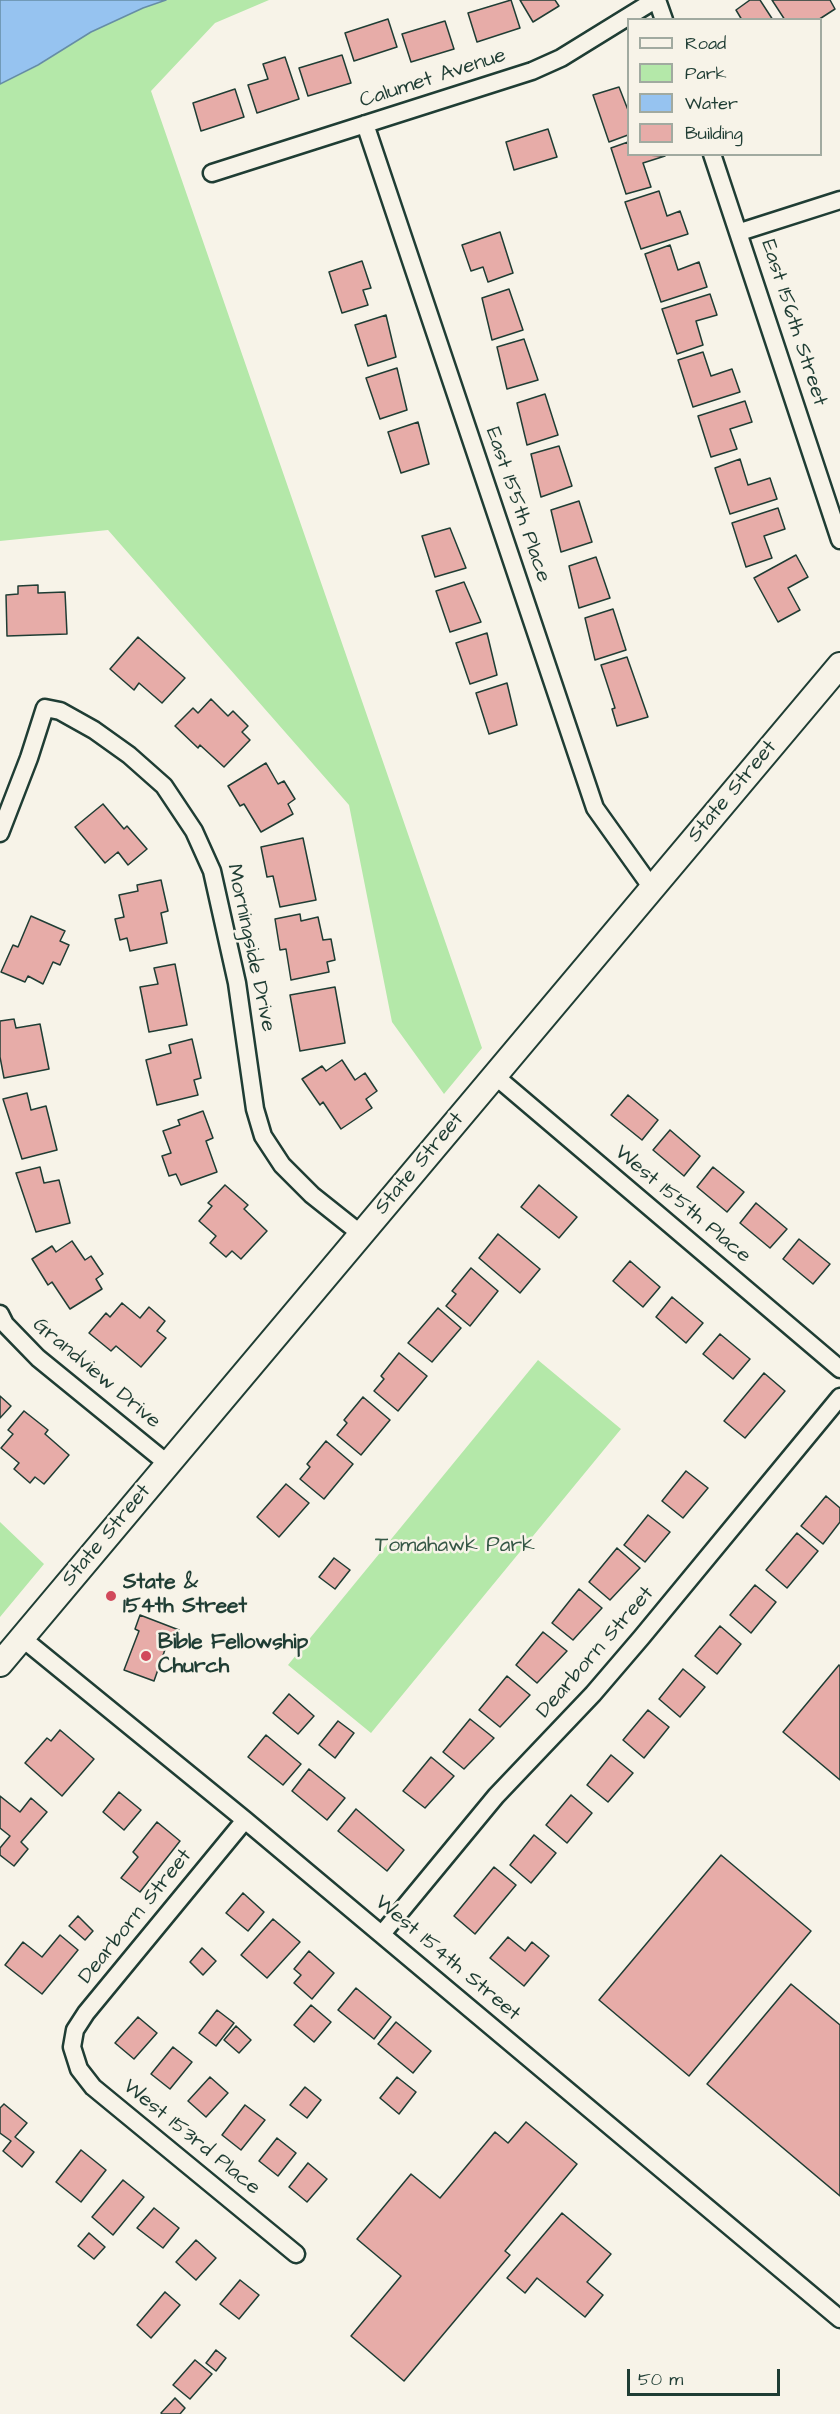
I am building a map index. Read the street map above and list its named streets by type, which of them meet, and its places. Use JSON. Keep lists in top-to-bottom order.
{
  "streets": {
    "main road": ["State Street"],
    "street": [
      "Calumet Avenue",
      "East 156th Street",
      "East 155th Place",
      "Morningside Drive",
      "West 155th Place",
      "Grandview Drive",
      "Dearborn Street",
      "West 154th Street",
      "West 153rd Place"
    ]
  },
  "crossings": [
    ["Calumet Avenue", "East 155th Place"],
    ["East 155th Place", "State Street"],
    ["State Street", "Morningside Drive"],
    ["State Street", "West 155th Place"],
    ["State Street", "Grandview Drive"],
    ["State Street", "West 154th Street"],
    ["Dearborn Street", "West 154th Street"],
    ["Dearborn Street", "West 153rd Place"]
  ],
  "parks": ["Tomahawk Park"],
  "places": ["State & 154th Street", "Bible Fellowship Church"],
  "legend": [
    "Road",
    "Park",
    "Water",
    "Building"
  ],
  "scale_bar": "50 m"
}
